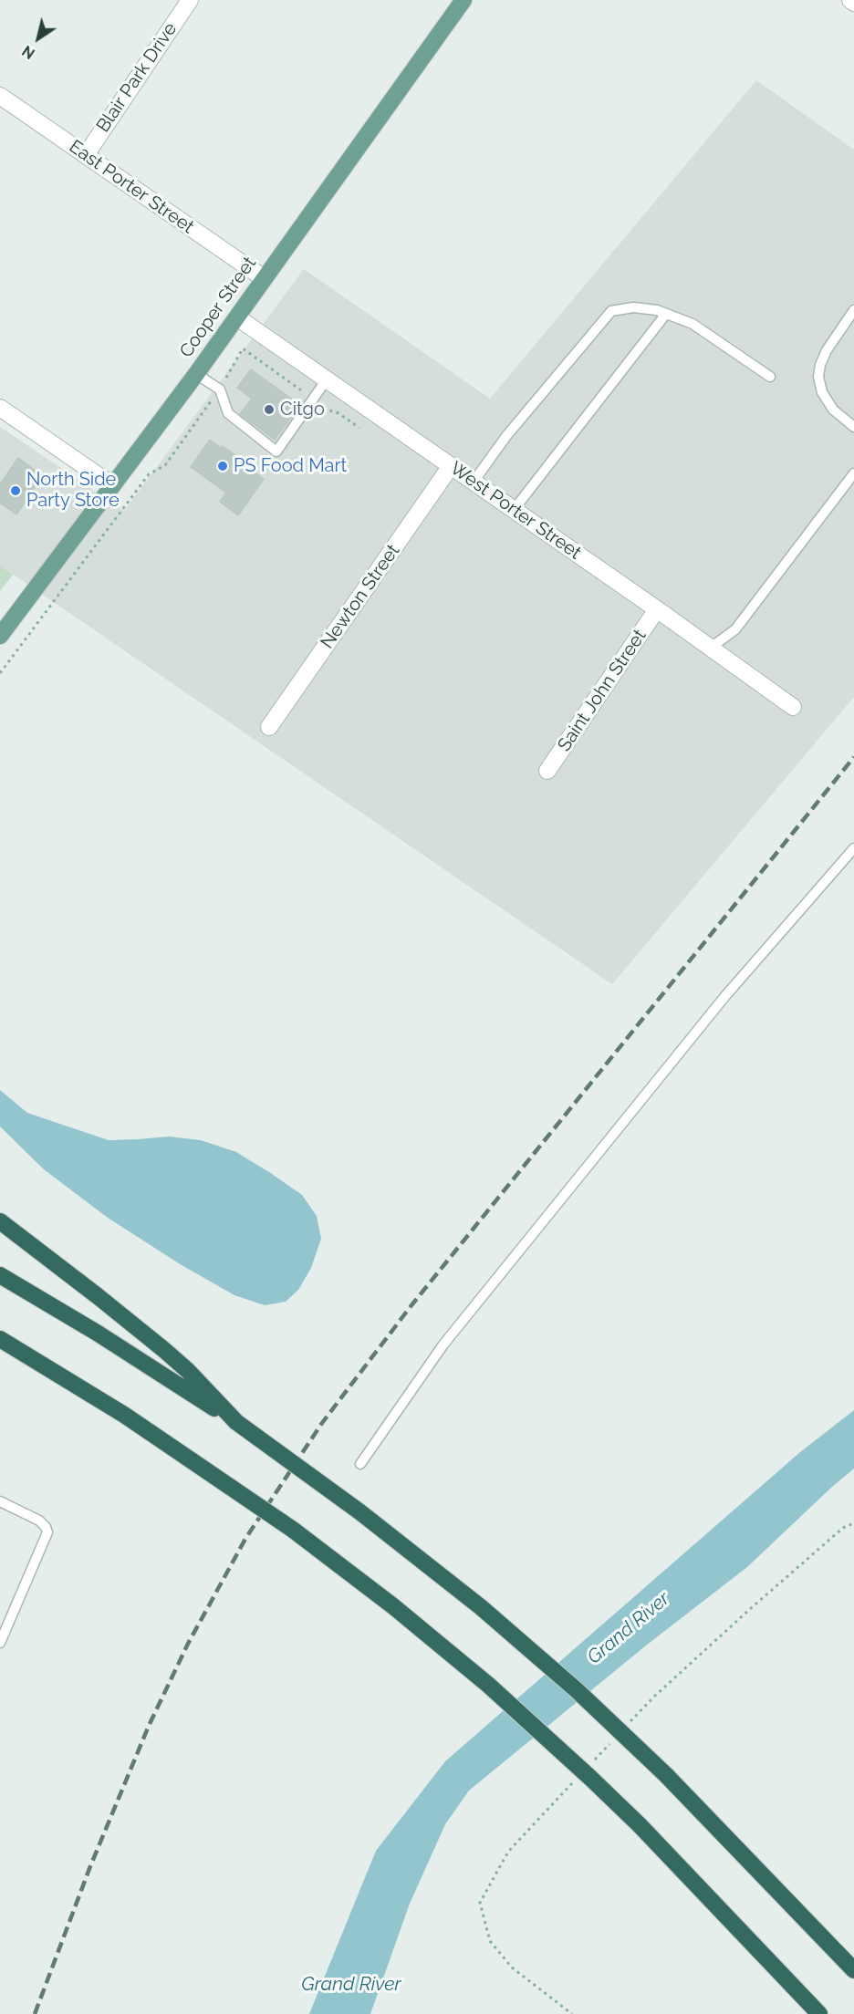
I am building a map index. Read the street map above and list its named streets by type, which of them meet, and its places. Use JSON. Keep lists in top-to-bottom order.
{
  "streets": {
    "main road": ["Cooper Street"],
    "street": [
      "Blair Park Drive",
      "East Porter Street",
      "West Porter Street",
      "Newton Street",
      "Saint John Street"
    ]
  },
  "crossings": [
    ["Blair Park Drive", "East Porter Street"],
    ["East Porter Street", "Cooper Street"],
    ["Cooper Street", "West Porter Street"],
    ["West Porter Street", "Newton Street"],
    ["West Porter Street", "Saint John Street"]
  ],
  "water": ["Grand River"],
  "places": ["Citgo", "PS Food Mart", "North Side Party Store"],
  "north": "bottom left"
}
